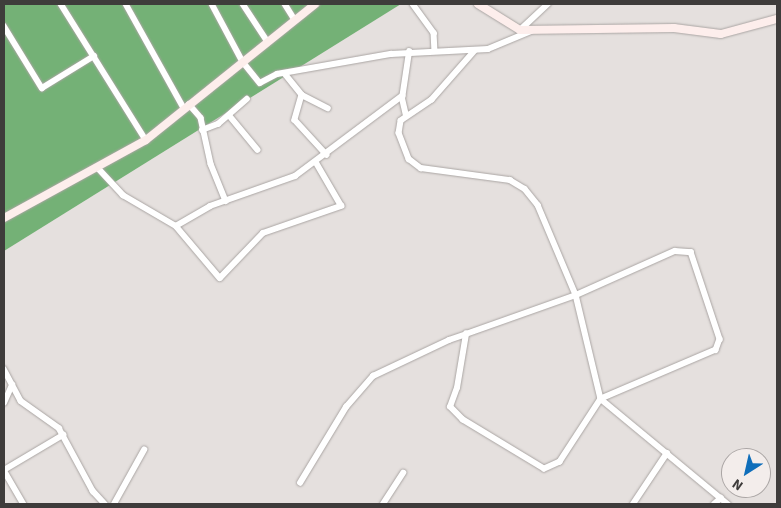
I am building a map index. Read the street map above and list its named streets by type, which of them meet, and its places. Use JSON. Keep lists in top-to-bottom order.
{
  "north": "bottom left"
}
